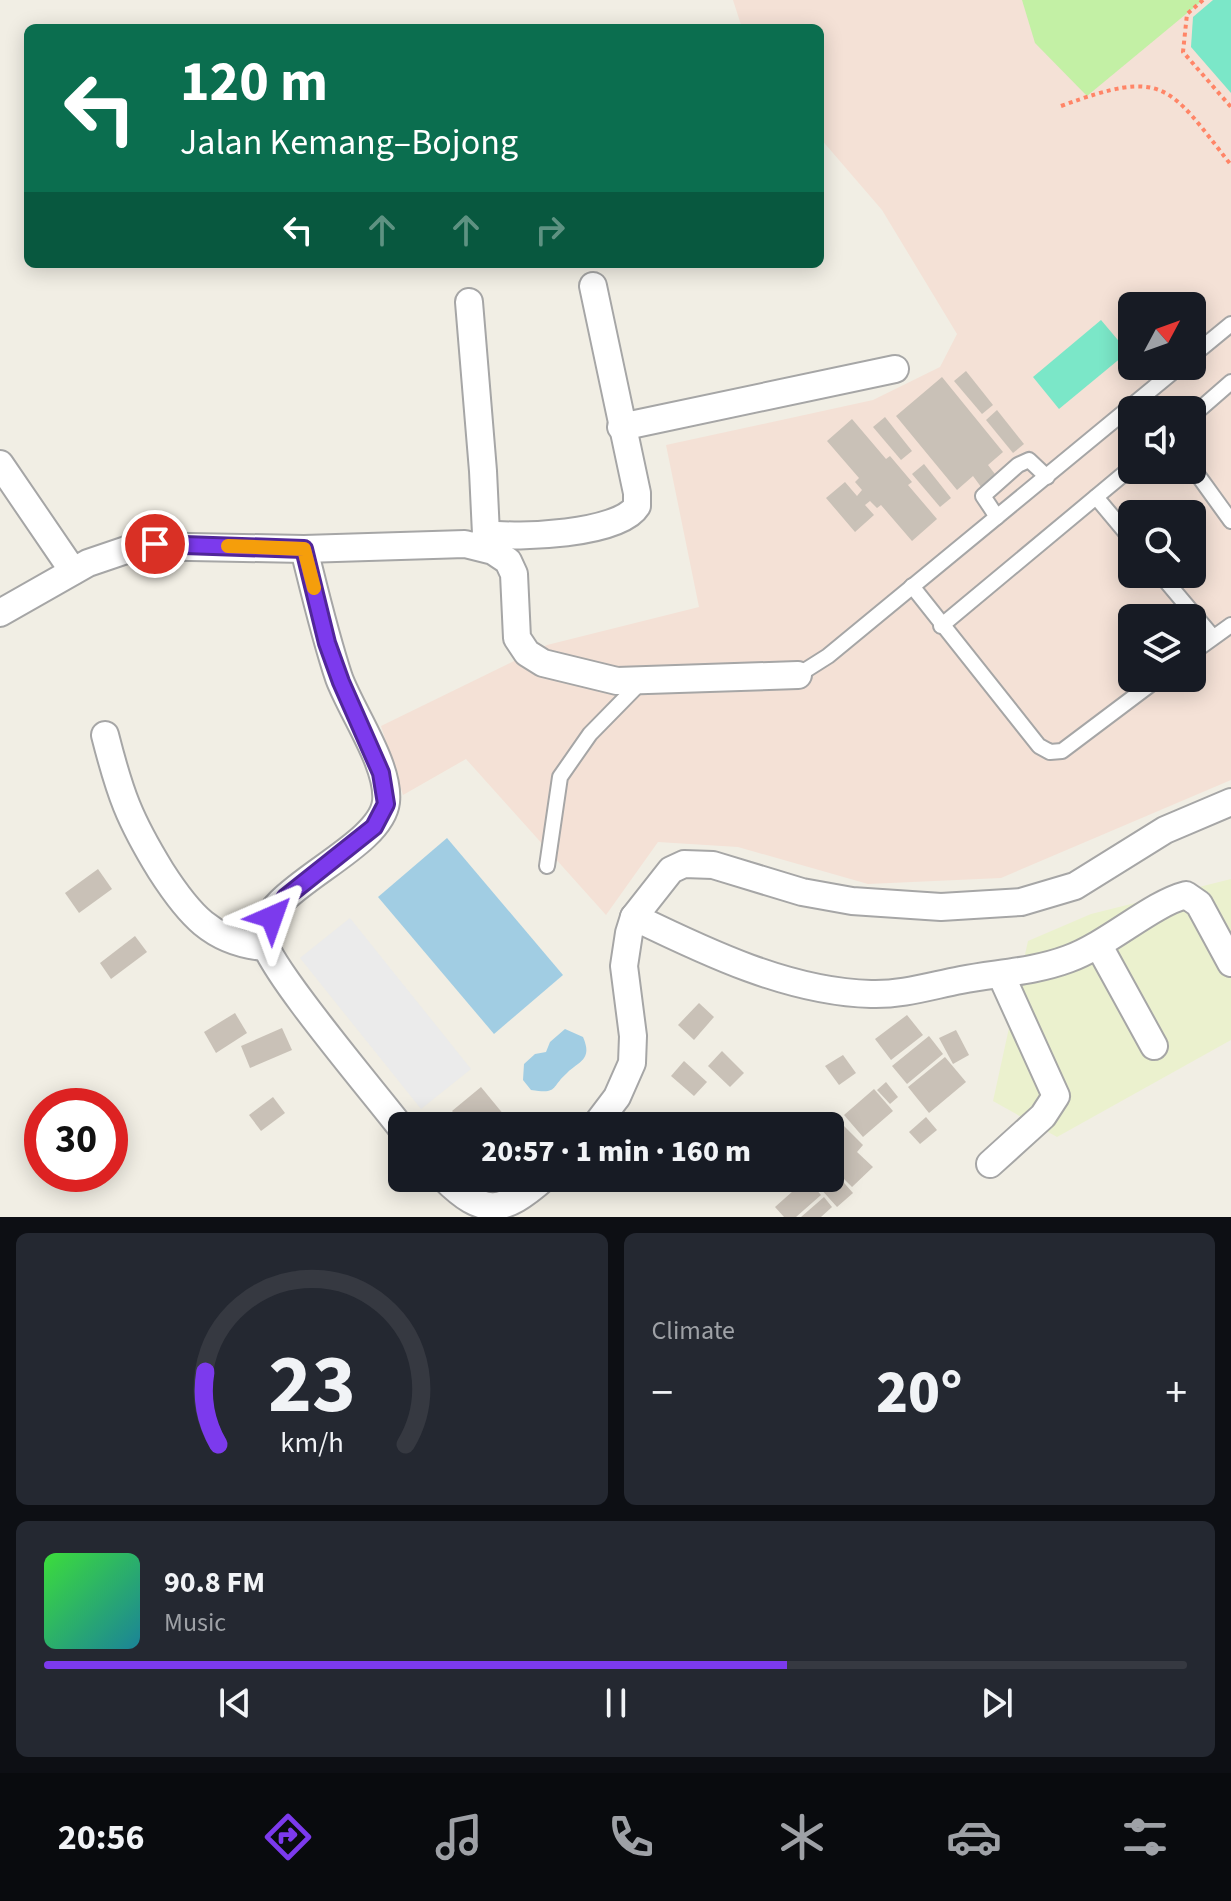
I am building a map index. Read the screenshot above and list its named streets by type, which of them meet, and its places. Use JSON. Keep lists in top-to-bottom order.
{
  "north": "top right",
  "page": {
    "turn": ["120 m", "Jalan Kemang–Bojong"],
    "limit": "30",
    "trip": "20:57 · 1 min · 160 m",
    "tile": "Climate",
    "heat": ["−", "20°", "+"],
    "song": ["90.8 FM", "Music"],
    "tabs": "20:56",
    "gauge": ["23", "km/h"]
  }
}
